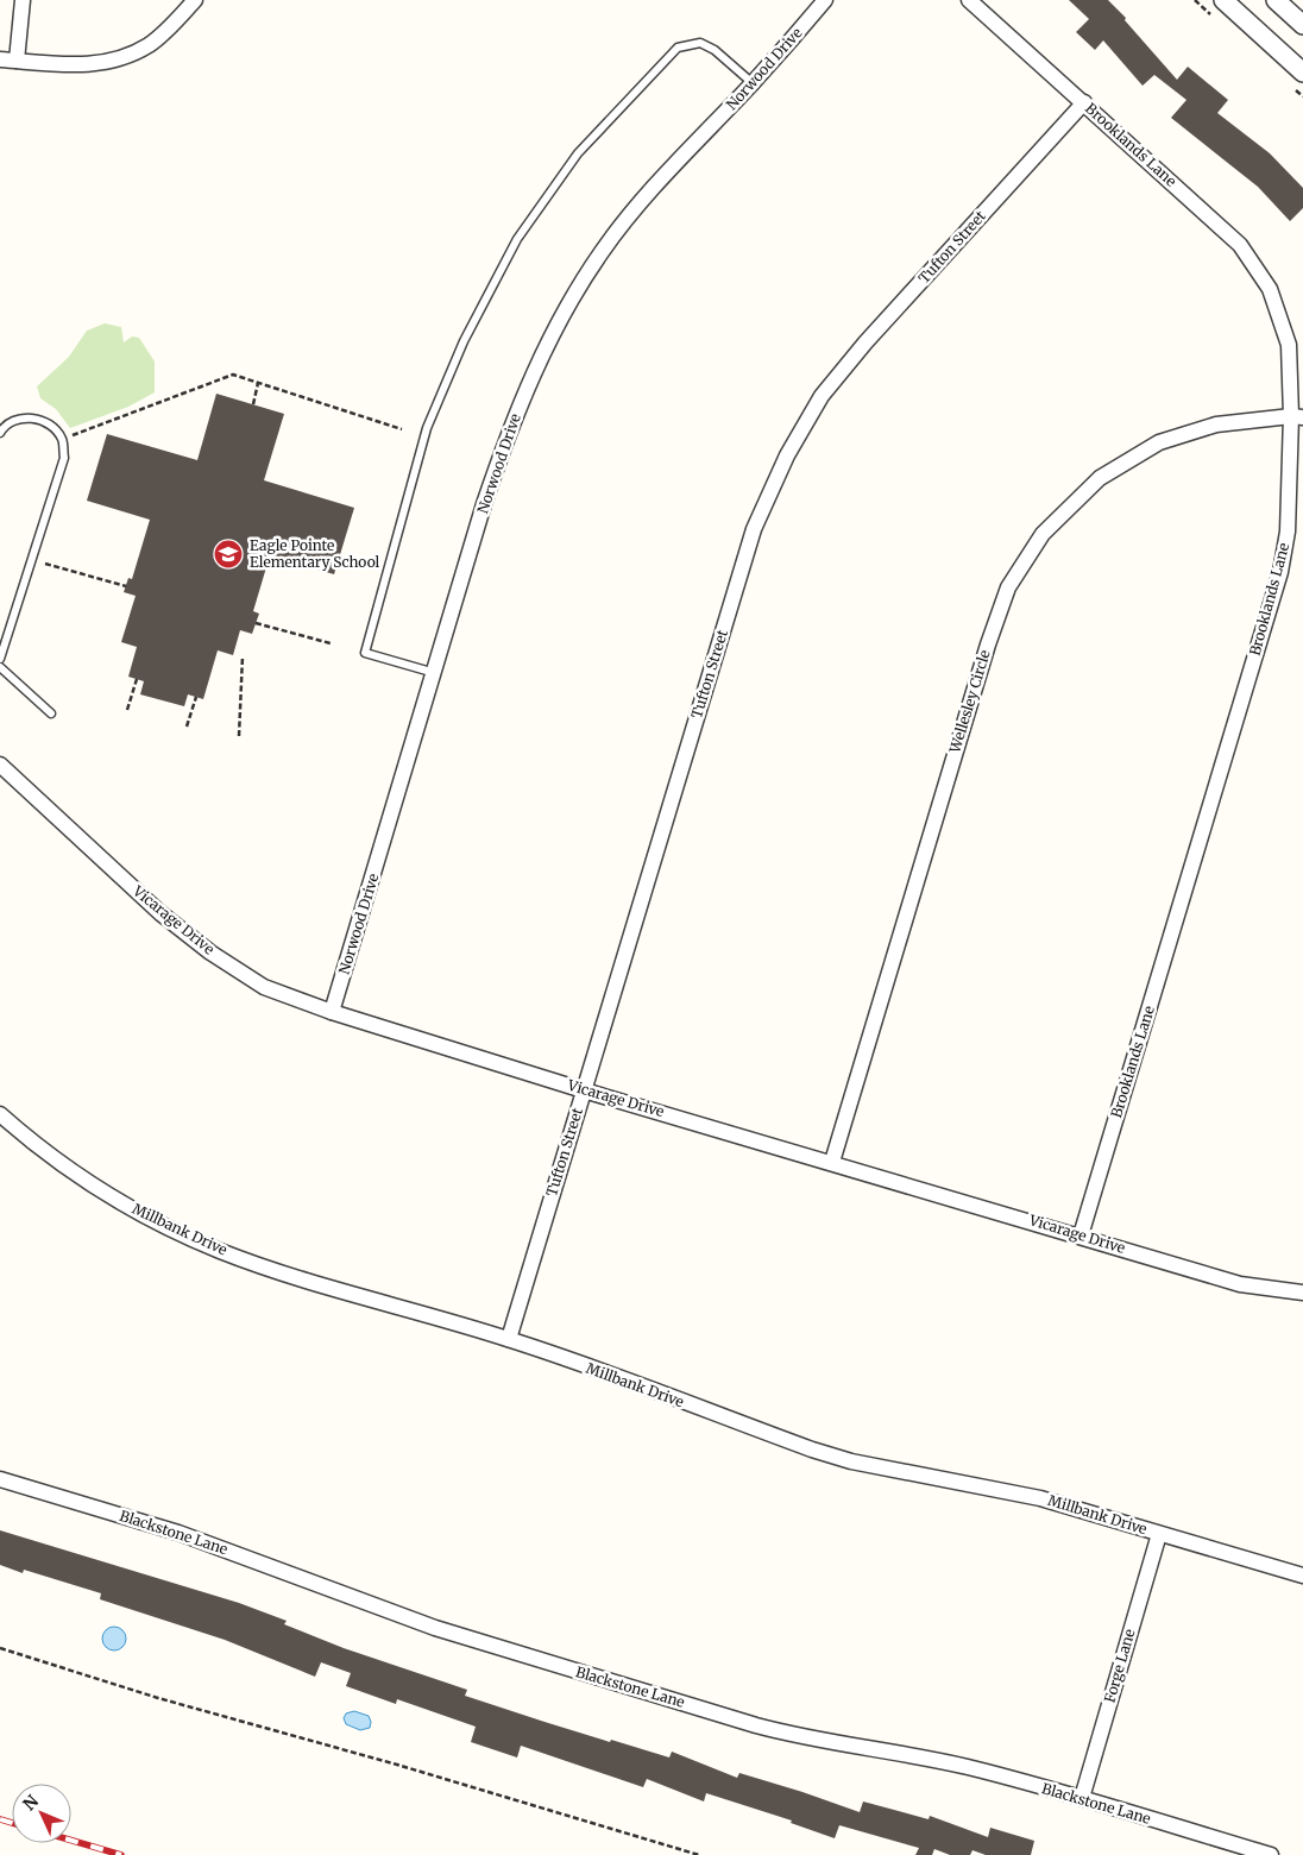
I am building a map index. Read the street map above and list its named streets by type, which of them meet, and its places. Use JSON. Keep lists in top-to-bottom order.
{
  "streets": {
    "street": [
      "Norwood Drive",
      "Brooklands Lane",
      "Tufton Street",
      "Wellesley Circle",
      "Vicarage Drive",
      "Millbank Drive",
      "Blackstone Lane",
      "Forge Lane"
    ]
  },
  "crossings": [
    ["Norwood Drive", "Vicarage Drive"],
    ["Brooklands Lane", "Tufton Street"],
    ["Brooklands Lane", "Wellesley Circle"],
    ["Brooklands Lane", "Vicarage Drive"],
    ["Tufton Street", "Vicarage Drive"],
    ["Tufton Street", "Millbank Drive"],
    ["Wellesley Circle", "Vicarage Drive"],
    ["Millbank Drive", "Forge Lane"],
    ["Blackstone Lane", "Forge Lane"]
  ],
  "places": {
    "school or university": ["Eagle Pointe Elementary School"]
  },
  "north": "top left"
}
